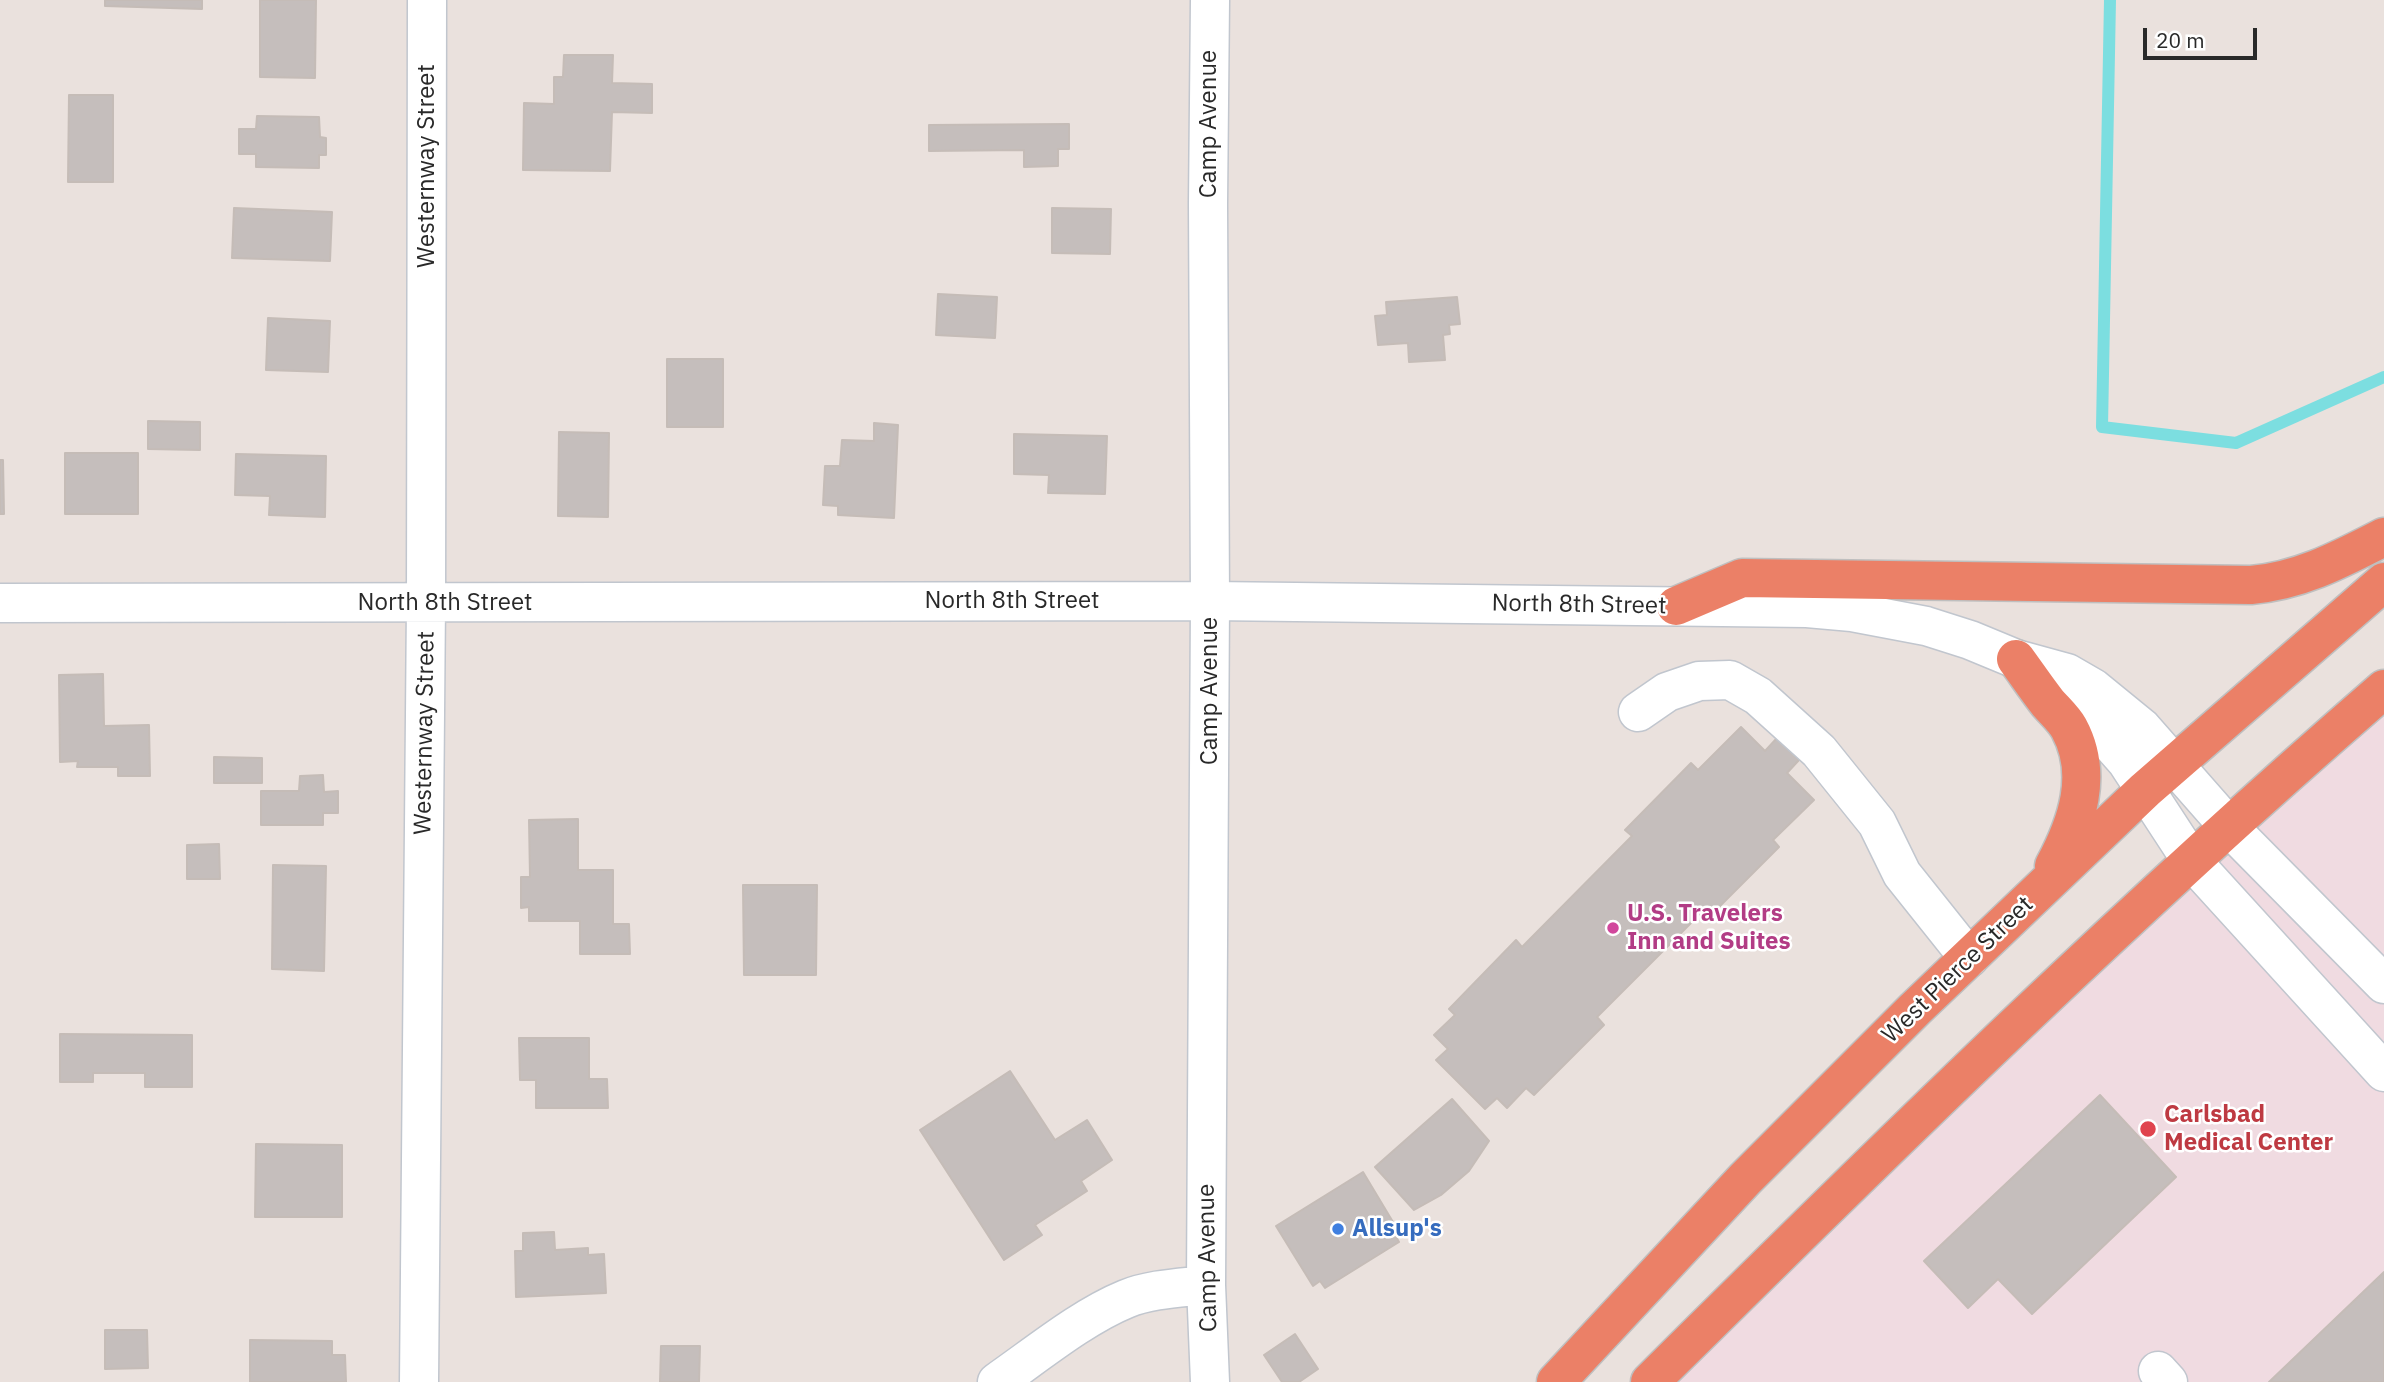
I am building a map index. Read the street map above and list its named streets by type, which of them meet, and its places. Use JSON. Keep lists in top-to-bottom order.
{
  "streets": {
    "highway": ["West Pierce Street"],
    "street": ["Camp Avenue", "Westernway Street", "North 8th Street"]
  },
  "crossings": [
    ["Camp Avenue", "North 8th Street"],
    ["Westernway Street", "North 8th Street"],
    ["North 8th Street", "West Pierce Street"]
  ],
  "places": ["U.S. Travelers Inn and Suites", "Carlsbad Medical Center", "Allsup's"],
  "scale_bar": "20 m"
}
